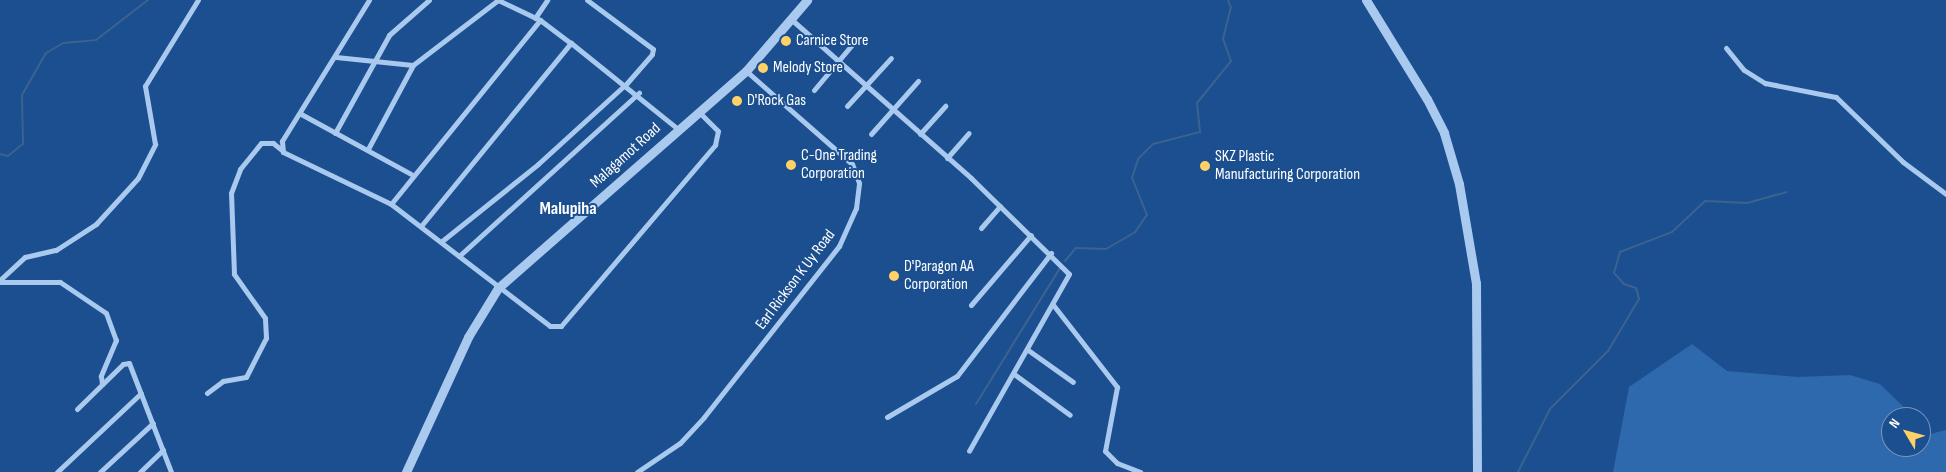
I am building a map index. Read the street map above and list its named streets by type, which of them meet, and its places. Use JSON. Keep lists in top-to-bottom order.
{
  "streets": {
    "street": ["Malagamot Road", "Earl Rickson K Uy Road"]
  },
  "crossings": [
    ["Malagamot Road", "Earl Rickson K Uy Road"]
  ],
  "districts": ["Malupiha"],
  "places": [
    "Carnice Store",
    "Melody Store",
    "D'Rock Gas",
    "C-One Trading Corporation",
    "SKZ Plastic Manufacturing Corporation",
    "D'Paragon AA Corporation"
  ],
  "north": "top left"
}
